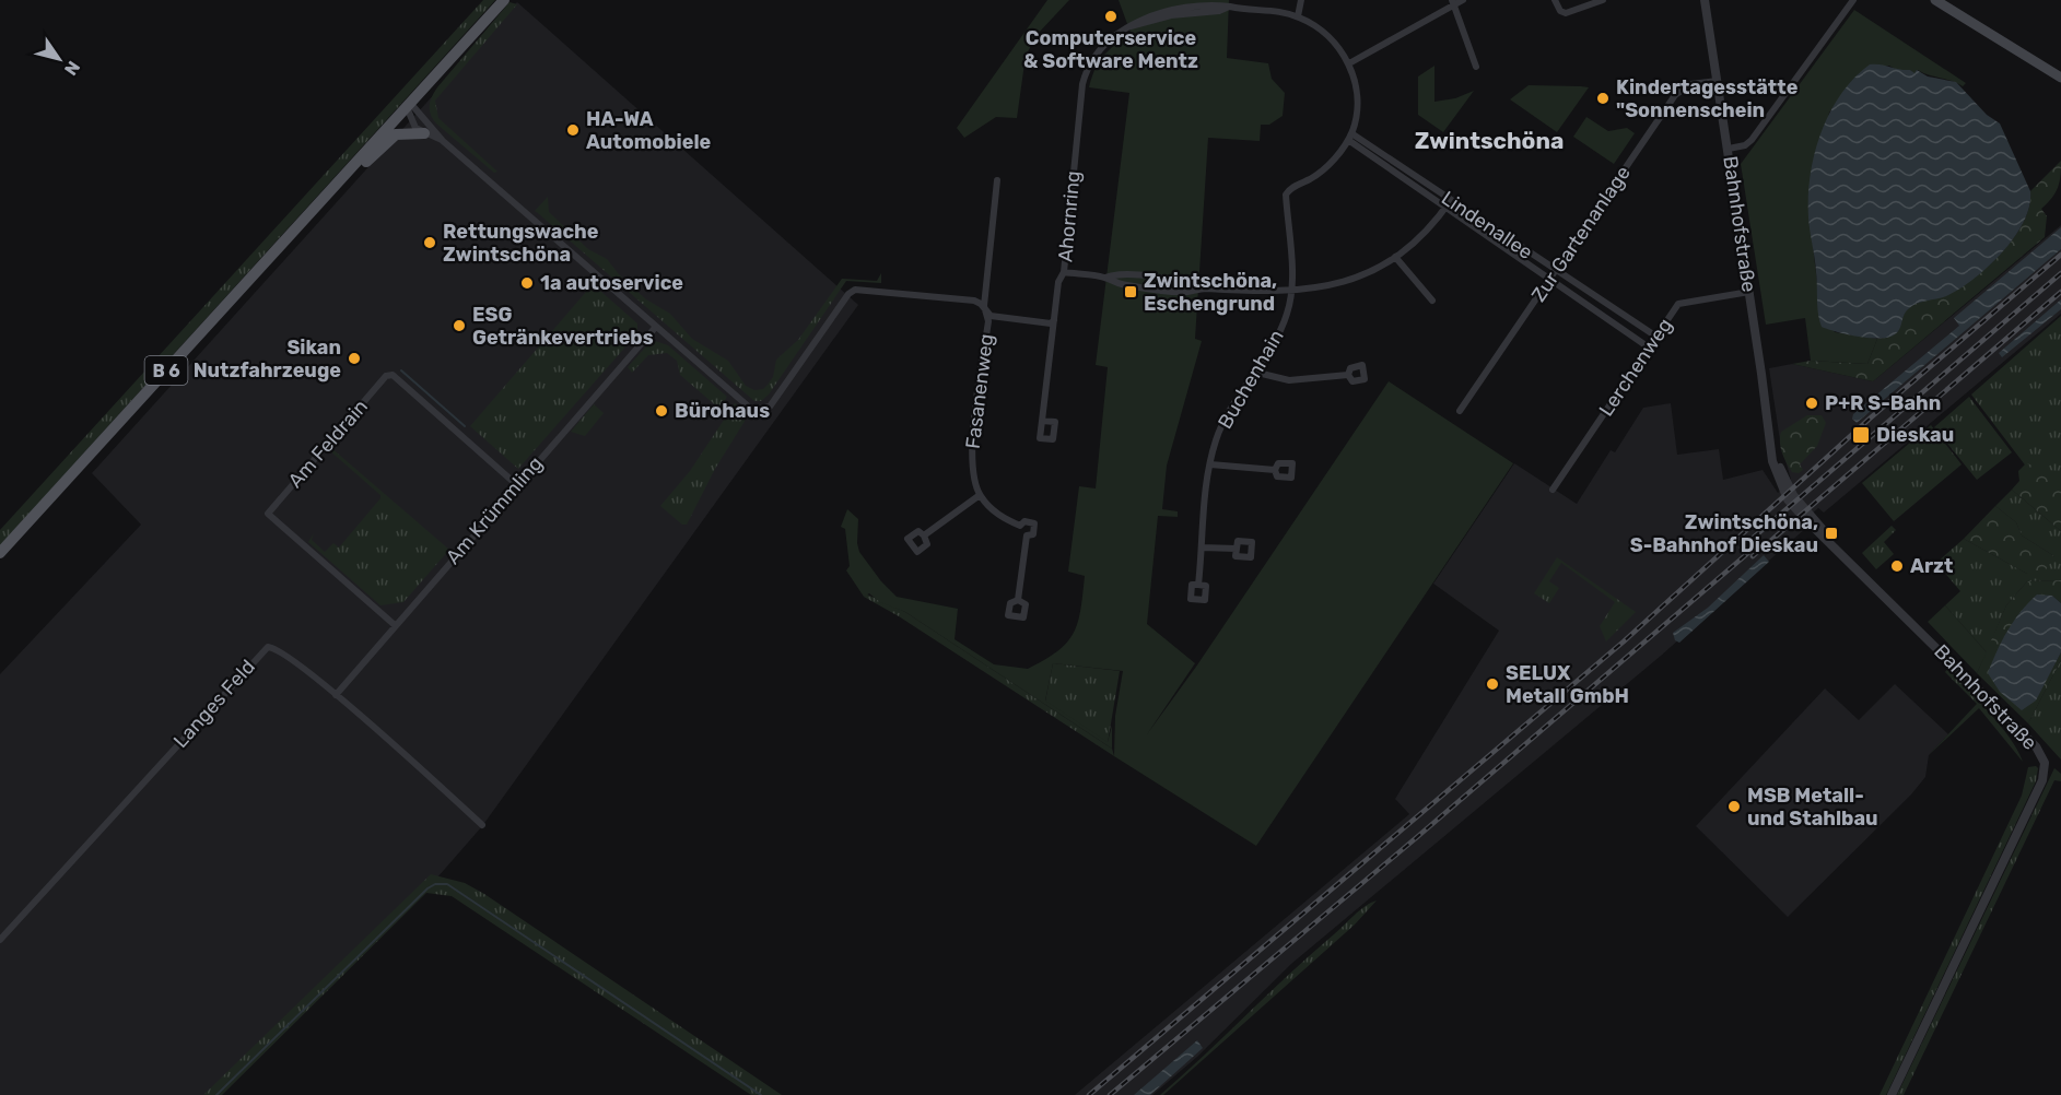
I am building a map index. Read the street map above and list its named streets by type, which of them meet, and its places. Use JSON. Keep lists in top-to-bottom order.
{
  "streets": {
    "main road": ["B 6"],
    "street": [
      "Ahornring",
      "Bahnhofstraße",
      "Lindenallee",
      "Zur Gartenanlage",
      "Lerchenweg",
      "Buchenhain",
      "Fasanenweg",
      "Am Feldrain",
      "Am Krümmling",
      "Langes Feld"
    ]
  },
  "crossings": [
    ["Ahornring", "Lindenallee"],
    ["Ahornring", "Buchenhain"],
    ["Bahnhofstraße", "Zur Gartenanlage"],
    ["Bahnhofstraße", "Lerchenweg"],
    ["Lindenallee", "Zur Gartenanlage"],
    ["Lindenallee", "Lerchenweg"],
    ["Am Feldrain", "Am Krümmling"],
    ["Am Krümmling", "Langes Feld"]
  ],
  "districts": ["Zwintschöna"],
  "places": {
    "other": [
      "Computerservice & Software Mentz",
      "Kindertagesstätte \"Sonnenschein",
      "HA-WA Automobiele",
      "Rettungswache Zwintschöna",
      "1a autoservice",
      "ESG Getränkevertriebs",
      "Sikan Nutzfahrzeuge",
      "P+R S-Bahn",
      "Bürohaus",
      "Arzt",
      "SELUX Metall GmbH",
      "MSB Metall- und Stahlbau"
    ],
    "transit": ["Zwintschöna, Eschengrund", "Dieskau", "Zwintschöna, S-Bahnhof Dieskau"]
  },
  "north": "bottom right"
}
